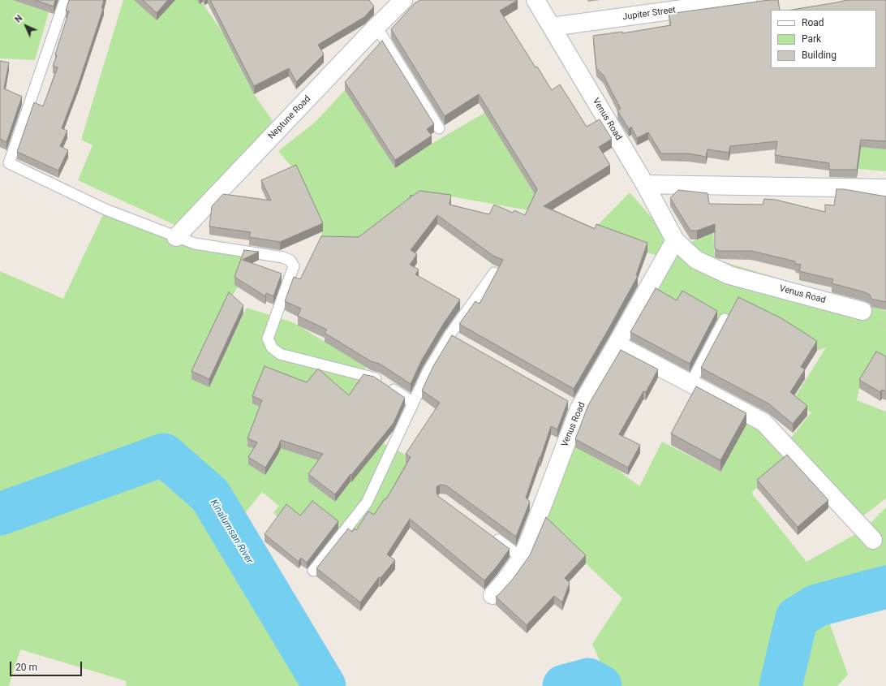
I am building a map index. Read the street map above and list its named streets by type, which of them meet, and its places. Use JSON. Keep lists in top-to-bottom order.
{
  "streets": {
    "street": ["Jupiter Street", "Neptune Road", "Venus Road"]
  },
  "crossings": [
    ["Jupiter Street", "Venus Road"]
  ],
  "water": ["Kinalumsan River"],
  "legend": ["Road", "Park", "Building"],
  "scale_bar": "20 m",
  "north": "top left"
}
